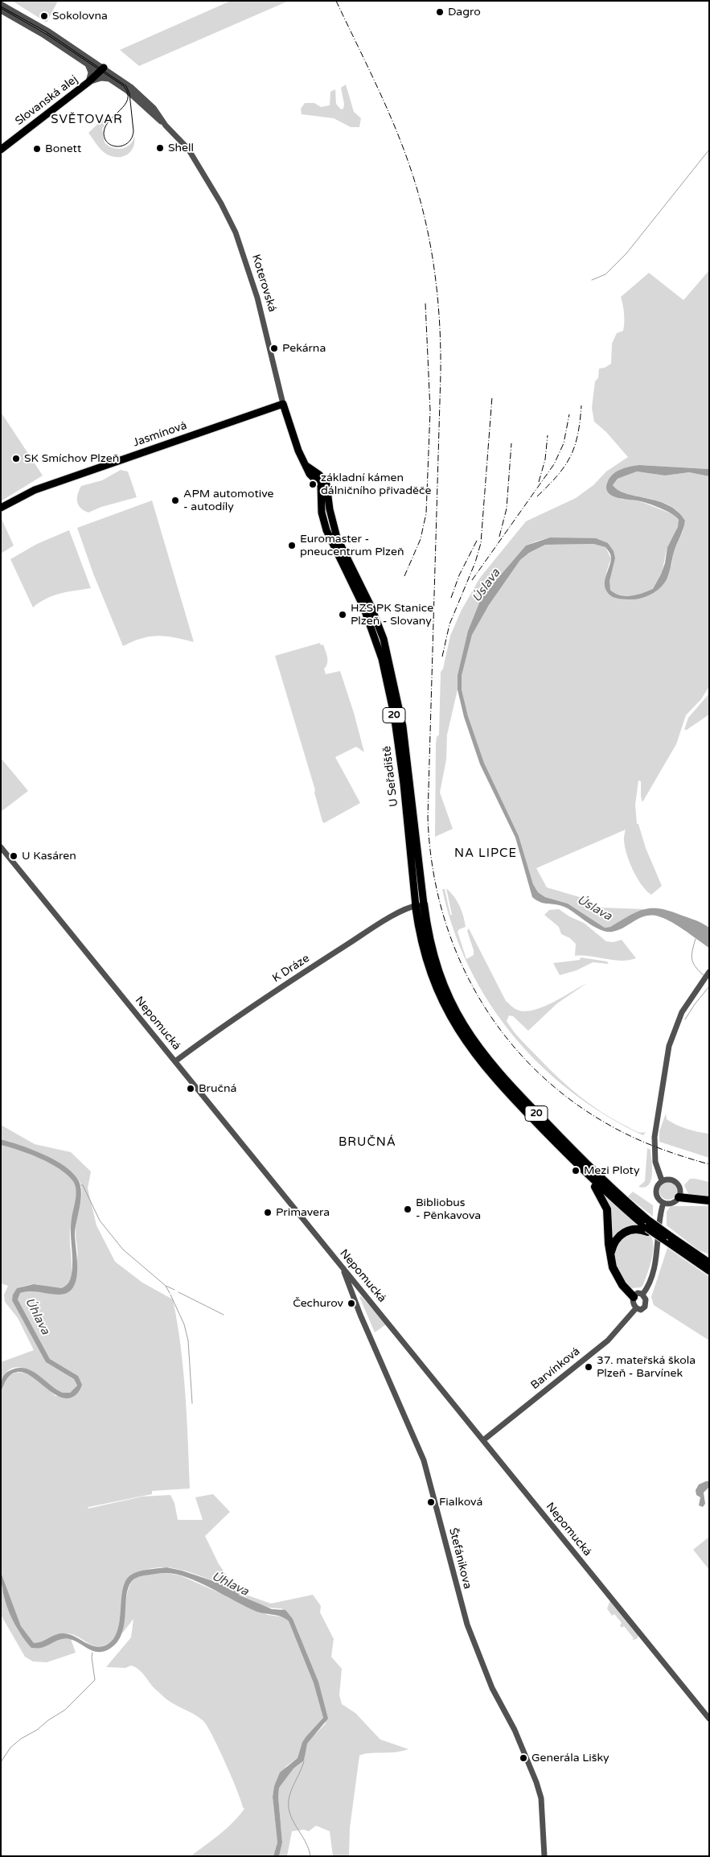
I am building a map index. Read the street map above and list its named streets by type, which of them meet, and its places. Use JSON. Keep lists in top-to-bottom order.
{
  "streets": {
    "highway": ["20", "U Seřadiště"],
    "main road": ["Slovanská alej", "Koterovská", "Jasmínová"],
    "street": [
      "K Dráze",
      "Nepomucká",
      "Barvínková",
      "Štefánikova"
    ]
  },
  "crossings": [
    ["Koterovská", "Jasmínová"],
    ["Koterovská", "U Seřadiště"],
    ["20", "U Seřadiště"],
    ["U Seřadiště", "K Dráze"],
    ["K Dráze", "Nepomucká"],
    ["Nepomucká", "Barvínková"],
    ["Nepomucká", "Štefánikova"]
  ],
  "districts": ["SVĚTOVAR", "NA LIPCE", "BRUČNÁ"],
  "water": ["Úslava", "Úhlava"],
  "places": [
    "Dagro",
    "Sokolovna",
    "Shell",
    "Bonett",
    "Pekárna",
    "SK Smíchov Plzeň",
    "základní kámen dálničního přivaděče",
    "APM automotive - autodíly",
    "Euromaster - pneucentrum Plzeň",
    "HZS PK Stanice Plzeň - Slovany",
    "U Kasáren",
    "Bručná",
    "Mezi Ploty",
    "Bibliobus - Pěnkavova",
    "Primavera",
    "Čechurov",
    "37. mateřská škola Plzeň - Barvínek",
    "Fialková",
    "Generála Lišky"
  ]
}
